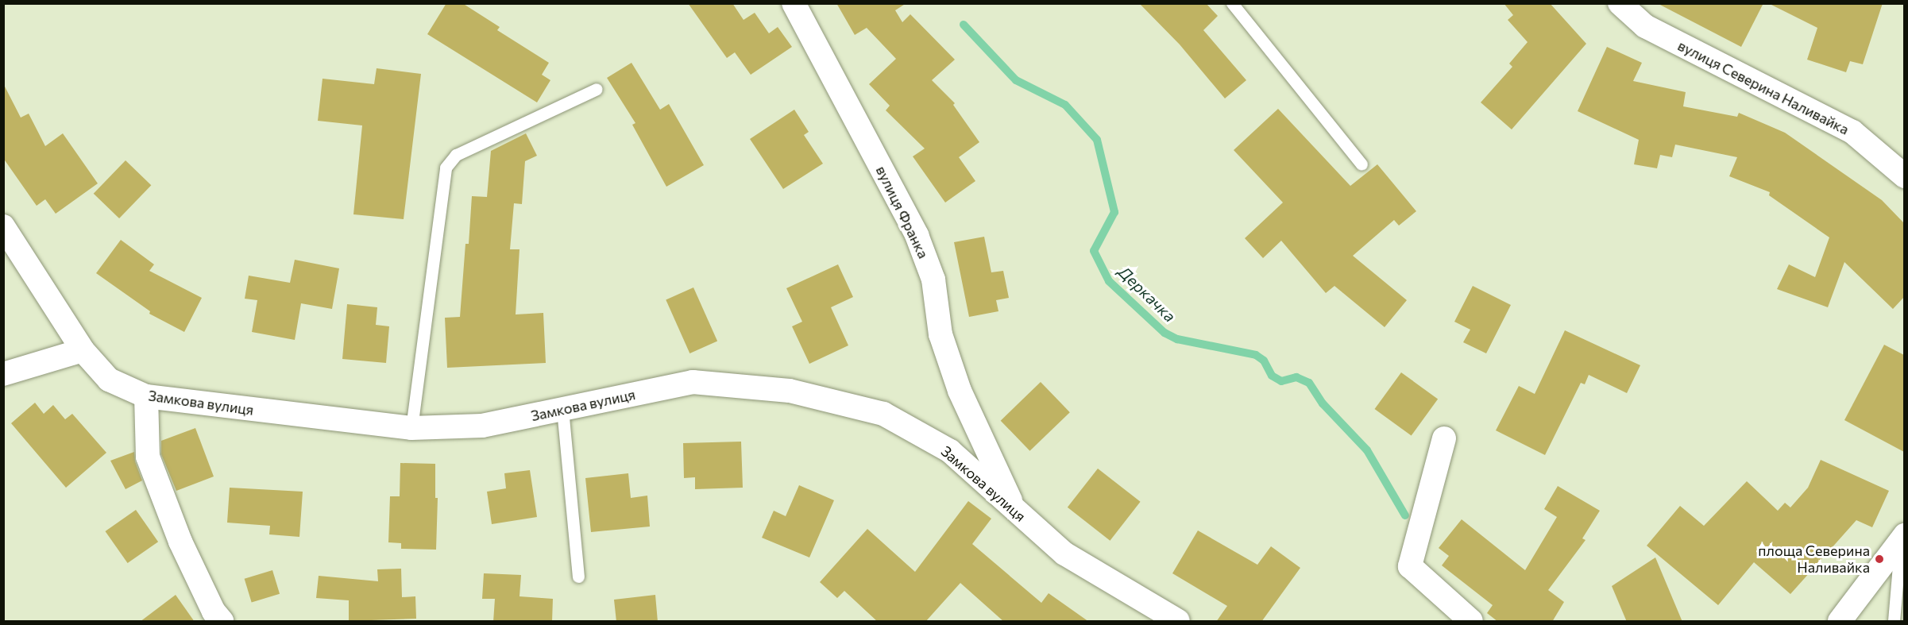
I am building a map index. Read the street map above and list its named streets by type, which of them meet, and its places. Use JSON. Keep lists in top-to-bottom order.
{
  "streets": {
    "street": ["вулиця Северина Наливайка", "вулиця Франка", "Замкова вулиця"]
  },
  "crossings": [
    ["вулиця Франка", "Замкова вулиця"]
  ],
  "water": ["Деркачка"],
  "places": ["площа Северина Наливайка"]
}
